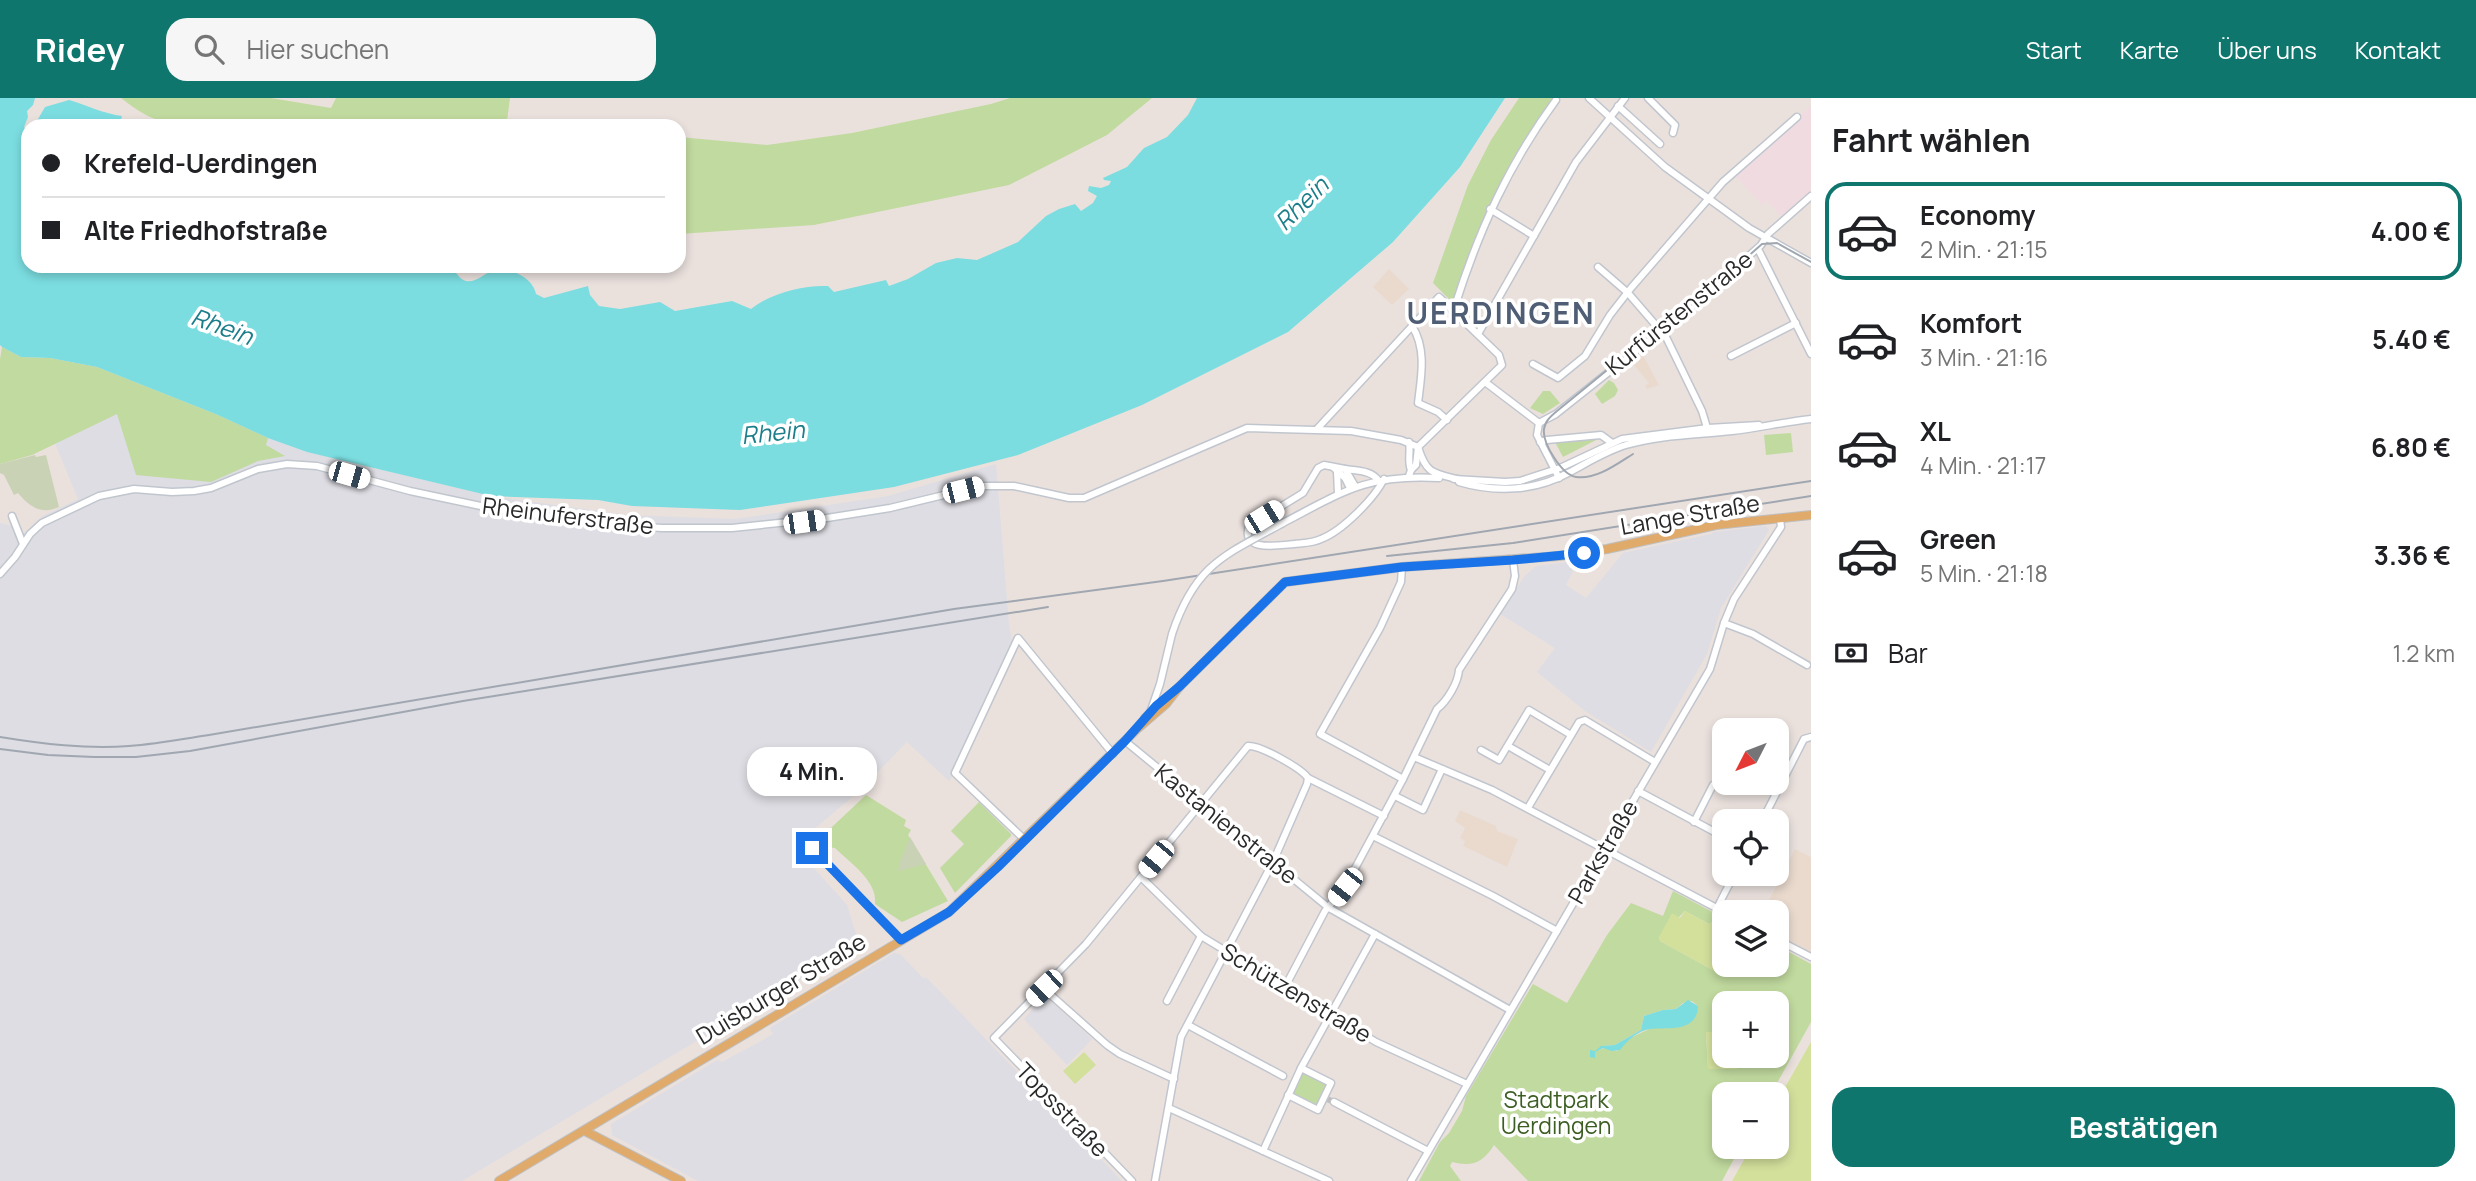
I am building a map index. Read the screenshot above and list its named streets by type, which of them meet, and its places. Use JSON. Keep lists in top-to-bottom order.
{
  "streets": {
    "main road": ["Lange Straße", "Duisburger Straße"],
    "street": [
      "Kurfürstenstraße",
      "Rheinuferstraße",
      "Kastanienstraße",
      "Parkstraße",
      "Schützenstraße",
      "Topsstraße"
    ]
  },
  "crossings": [
    ["Lange Straße", "Parkstraße"],
    ["Lange Straße", "Duisburger Straße"],
    ["Kastanienstraße", "Parkstraße"],
    ["Kastanienstraße", "Duisburger Straße"],
    ["Parkstraße", "Schützenstraße"]
  ],
  "districts": ["UERDINGEN"],
  "water": ["Rhein"],
  "parks": ["Stadtpark Uerdingen"],
  "north": "bottom left",
  "page": {
    "header": "Ridey",
    "search": "Hier suchen",
    "nav": [
      "Start",
      "Karte",
      "Über uns",
      "Kontakt"
    ],
    "heading": "Fahrt wählen",
    "banner": ["Krefeld-Uerdingen", "Alte Friedhofstraße"],
    "list": [
      {
        "name": "Economy",
        "note": "2 Min. · 21:15",
        "value": "4.00 €"
      },
      {
        "name": "Komfort",
        "note": "3 Min. · 21:16",
        "value": "5.40 €"
      },
      {
        "name": "XL",
        "note": "4 Min. · 21:17",
        "value": "6.80 €"
      },
      {
        "name": "Green",
        "note": "5 Min. · 21:18",
        "value": "3.36 €"
      }
    ],
    "pay": ["Bar", "1.2 km"],
    "map_buttons": ["+", "−"],
    "bubble": "4 Min.",
    "buttons": "Bestätigen"
  }
}
